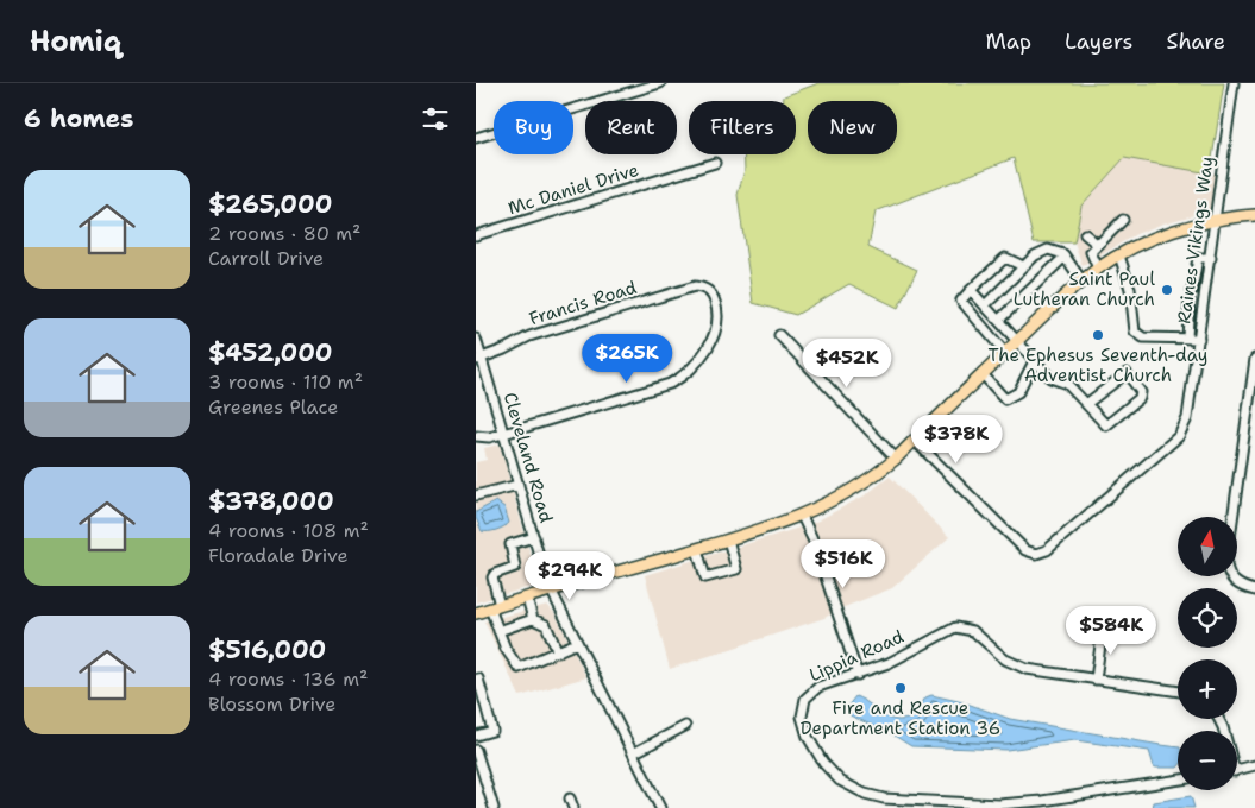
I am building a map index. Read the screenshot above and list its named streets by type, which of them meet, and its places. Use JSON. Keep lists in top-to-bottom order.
{
  "streets": {
    "street": [
      "Mc Daniel Drive",
      "Raines Vikings Way",
      "Francis Road",
      "Cleveland Road",
      "Lippia Road"
    ]
  },
  "crossings": [
    ["Francis Road", "Cleveland Road"]
  ],
  "places": ["Saint Paul Lutheran Church", "The Ephesus Seventh-day Adventist Church", "Fire and Rescue Department Station 36"],
  "north": "top",
  "page": {
    "header": "Homiq",
    "nav": ["Map", "Layers", "Share"],
    "heading": "6 homes",
    "chip": [
      "Buy",
      "Rent",
      "Filters",
      "New"
    ],
    "list": [
      {
        "name": "$265,000",
        "note": "2 rooms · 80 m² · Carroll Drive"
      },
      {
        "name": "$452,000",
        "note": "3 rooms · 110 m² · Greenes Place"
      },
      {
        "name": "$378,000",
        "note": "4 rooms · 108 m² · Floradale Drive"
      },
      {
        "name": "$516,000",
        "note": "4 rooms · 136 m² · Blossom Drive"
      }
    ],
    "price": [
      "$265K",
      "$452K",
      "$378K",
      "$516K",
      "$294K",
      "$584K"
    ],
    "map_buttons": ["+", "−"]
  }
}
